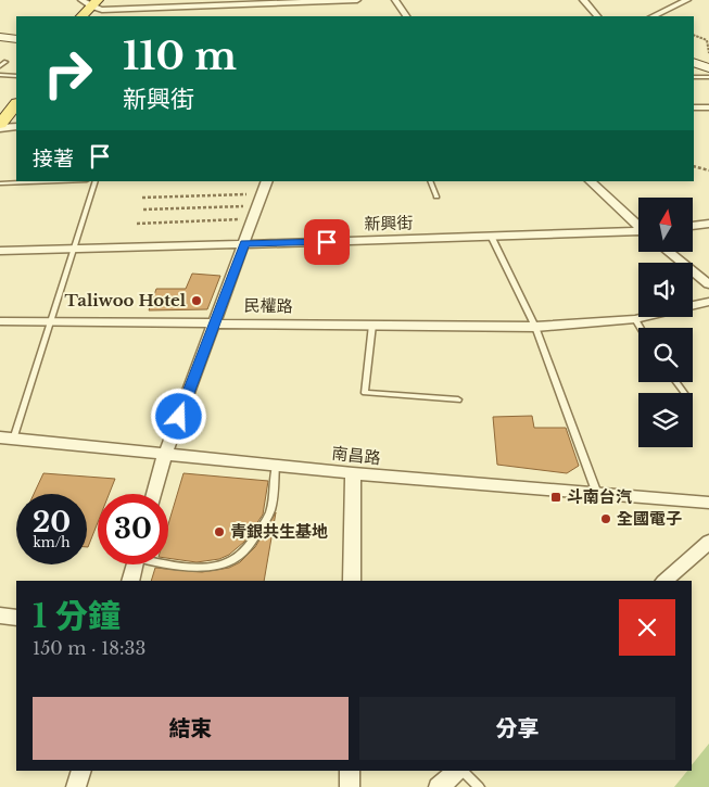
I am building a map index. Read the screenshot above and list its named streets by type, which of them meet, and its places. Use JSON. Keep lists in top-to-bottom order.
{
  "streets": {
    "street": ["新興街", "民權路", "南昌路"]
  },
  "places": {
    "other": ["Taliwoo Hotel", "全國電子", "青銀共生基地"],
    "transit": ["斗南台汽"]
  },
  "north": "top",
  "page": {
    "turn": ["110 m", "新興街"],
    "then": "接著",
    "speed": "20 km/h",
    "limit": "30",
    "heading": ["1 分鐘", "150 m · 18:33"],
    "buttons": ["結束", "分享"]
  }
}
